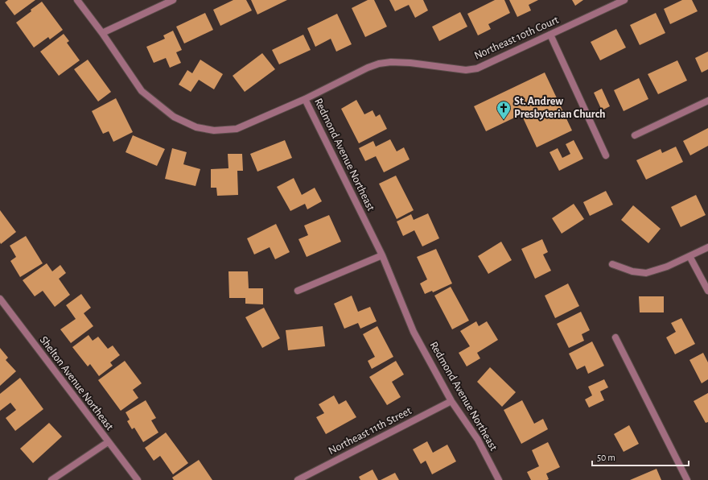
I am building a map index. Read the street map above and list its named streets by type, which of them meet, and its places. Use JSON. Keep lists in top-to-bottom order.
{
  "streets": {
    "street": [
      "Northeast 10th Court",
      "Redmond Avenue Northeast",
      "Shelton Avenue Northeast",
      "Northeast 11th Street"
    ]
  },
  "crossings": [
    ["Northeast 10th Court", "Redmond Avenue Northeast"],
    ["Redmond Avenue Northeast", "Northeast 11th Street"]
  ],
  "places": {
    "church": ["St. Andrew Presbyterian Church"]
  },
  "scale_bar": "50 m"
}
